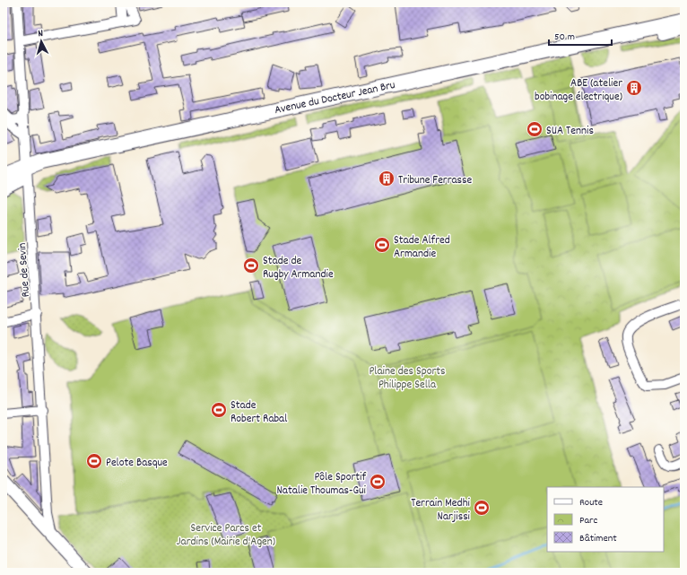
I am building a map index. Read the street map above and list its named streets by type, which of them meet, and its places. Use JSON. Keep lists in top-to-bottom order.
{
  "streets": {
    "main road": ["Avenue du Docteur Jean Bru"],
    "street": ["Rue de Sevin"]
  },
  "crossings": [
    ["Avenue du Docteur Jean Bru", "Rue de Sevin"]
  ],
  "parks": ["Plaine des Sports Philippe Sella", "Service Parcs et Jardins (Mairie d'Agen)"],
  "places": {
    "building": ["ABE (atelier bobinage électrique)", "Tribune Ferrasse"],
    "sports": [
      "SUA Tennis",
      "Stade Alfred Armandie",
      "Stade de Rugby Armandie",
      "Stade Robert Rabal",
      "Pelote Basque",
      "Pôle Sportif Natalie Thoumas-Gui",
      "Terrain Medhi Narjissi"
    ]
  },
  "legend": ["Route", "Parc", "Bâtiment"],
  "scale_bar": "50 m",
  "north": "top"
}
